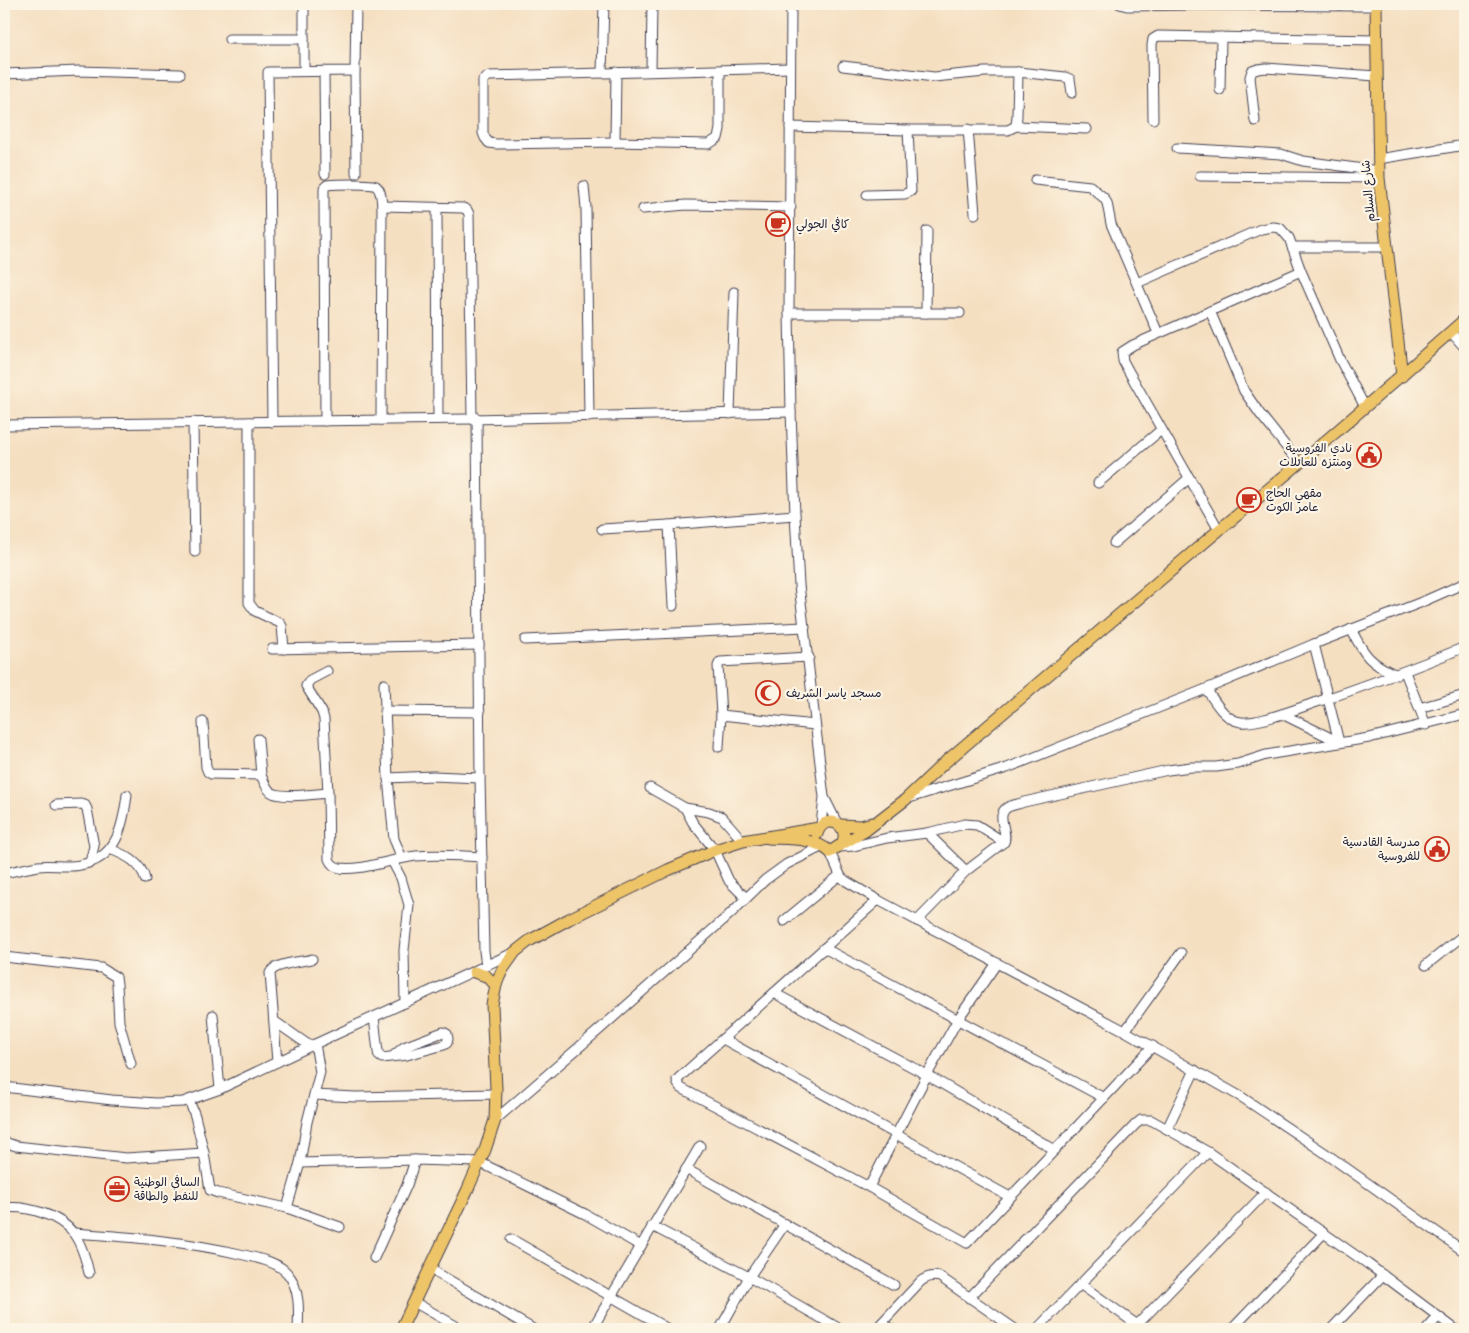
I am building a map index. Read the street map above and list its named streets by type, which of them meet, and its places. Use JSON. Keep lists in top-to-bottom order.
{
  "streets": {
    "main road": ["شارع السلام"]
  },
  "places": {
    "cafe": ["كافي الجولي", "مقهي الحاج عامر الكوت"],
    "public building": ["نادي الفروسية ومنتزه للعائلات", "مدرسة القادسية للفروسية"],
    "mosque": ["مسجد ياسر الشريف"],
    "office": ["السافي الوطنية للنفط والطاقة"]
  }
}
